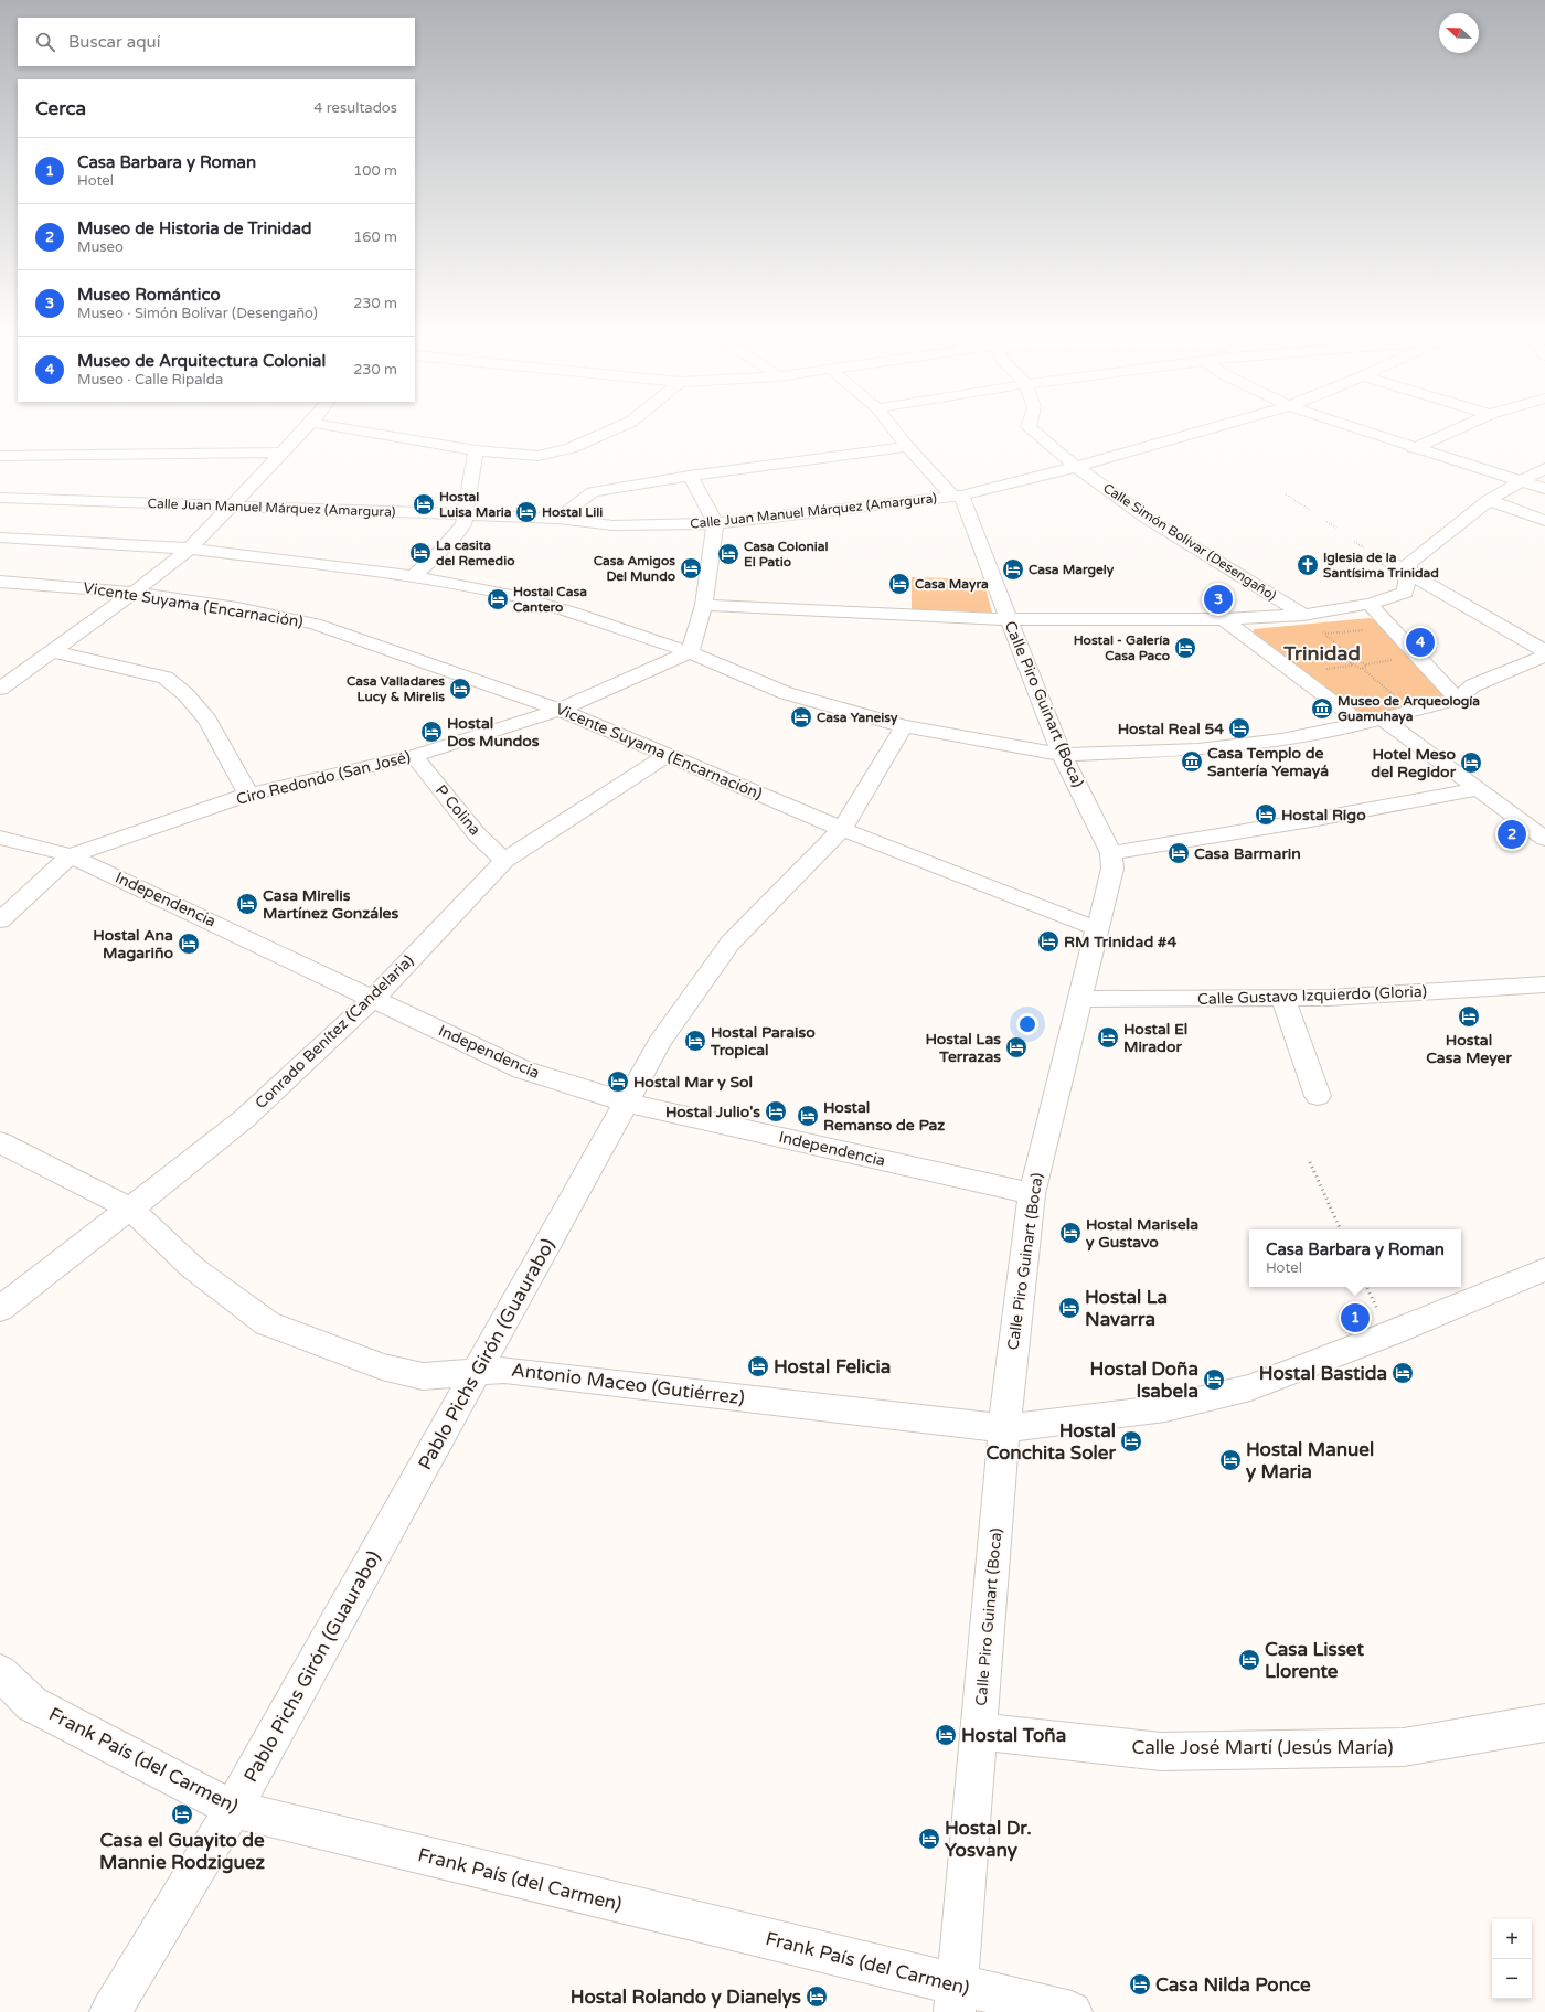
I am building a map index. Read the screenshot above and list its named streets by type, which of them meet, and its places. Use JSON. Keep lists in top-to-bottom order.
{
  "streets": {
    "street": [
      "Calle Juan Manuel Márquez (Amargura)",
      "Calle Simón Bolívar (Desengaño)",
      "Vicente Suyama (Encarnación)",
      "Calle Piro Guinart (Boca)",
      "Ciro Redondo (San José)",
      "P Colina",
      "Independencia",
      "Calle Gustavo Izquierdo (Gloria)",
      "Conrado Benítez (Candelaria)",
      "Pablo Pichs Girón (Guaurabo)",
      "Antonio Maceo (Gutiérrez)",
      "Calle José Martí (Jesús María)",
      "Frank País (del Carmen)"
    ]
  },
  "crossings": [
    ["Calle Juan Manuel Márquez (Amargura)", "Calle Simón Bolívar (Desengaño)"],
    ["Calle Juan Manuel Márquez (Amargura)", "Calle Piro Guinart (Boca)"],
    ["Vicente Suyama (Encarnación)", "Calle Piro Guinart (Boca)"],
    ["Vicente Suyama (Encarnación)", "Ciro Redondo (San José)"],
    ["Vicente Suyama (Encarnación)", "Conrado Benítez (Candelaria)"],
    ["Vicente Suyama (Encarnación)", "Pablo Pichs Girón (Guaurabo)"],
    ["Calle Piro Guinart (Boca)", "Independencia"],
    ["Calle Piro Guinart (Boca)", "Calle Gustavo Izquierdo (Gloria)"],
    ["Calle Piro Guinart (Boca)", "Antonio Maceo (Gutiérrez)"],
    ["Calle Piro Guinart (Boca)", "Calle José Martí (Jesús María)"],
    ["Calle Piro Guinart (Boca)", "Frank País (del Carmen)"],
    ["Ciro Redondo (San José)", "P Colina"],
    ["Ciro Redondo (San José)", "Independencia"],
    ["P Colina", "Conrado Benítez (Candelaria)"],
    ["Independencia", "Conrado Benítez (Candelaria)"],
    ["Independencia", "Pablo Pichs Girón (Guaurabo)"],
    ["Conrado Benítez (Candelaria)", "Antonio Maceo (Gutiérrez)"],
    ["Pablo Pichs Girón (Guaurabo)", "Antonio Maceo (Gutiérrez)"],
    ["Pablo Pichs Girón (Guaurabo)", "Frank País (del Carmen)"]
  ],
  "districts": ["Trinidad"],
  "places": {
    "hotel": [
      "Hostal Luisa Maria",
      "Hostal Lili",
      "La casita del Remedio",
      "Casa Colonial El Patio",
      "Casa Amigos Del Mundo",
      "Casa Margely",
      "Casa Mayra",
      "Hostal Casa Cantero",
      "Hostal - Galería Casa Paco",
      "Casa Valladares Lucy & Mirelis",
      "Casa Yaneisy",
      "Hostal Real 54",
      "Hostal Dos Mundos",
      "Hotel Meso del Regidor",
      "Hostal Rigo",
      "Casa Barmarin",
      "Casa Mirelis Martínez Gonzáles",
      "RM Trinidad #4",
      "Hostal Ana Magariño",
      "Hostal Casa Meyer",
      "Hostal El Mirador",
      "Hostal Paraiso Tropical",
      "Hostal Las Terrazas",
      "Hostal Mar y Sol",
      "Hostal Julio's",
      "Hostal Remanso de Paz",
      "Hostal Marisela y Gustavo",
      "Hostal La Navarra",
      "Hostal Felicia",
      "Hostal Bastida",
      "Hostal Doña Isabela",
      "Hostal Conchita Soler",
      "Hostal Manuel y Maria",
      "Casa Lisset Llorente",
      "Hostal Toña",
      "Casa el Guayito de Mannie Rodziguez",
      "Hostal Dr. Yosvany",
      "Casa Nilda Ponce",
      "Hostal Rolando y Dianelys"
    ],
    "church": ["Iglesia de la Santísima Trinidad"],
    "museum": ["Museo de Arqueología Guamuhaya", "Casa Templo de Santería Yemayá"]
  },
  "north": "top left",
  "page": {
    "search": "Buscar aquí",
    "heading": ["Cerca", "4 resultados"],
    "list": [
      {
        "mark": "1",
        "name": "Casa Barbara y Roman",
        "note": "Hotel",
        "value": "100 m"
      },
      {
        "mark": "2",
        "name": "Museo de Historia de Trinidad",
        "note": "Museo",
        "value": "160 m"
      },
      {
        "mark": "3",
        "name": "Museo Romántico",
        "note": "Museo · Simón Bolívar (Desengaño)",
        "value": "230 m"
      },
      {
        "mark": "4",
        "name": "Museo de Arquitectura Colonial",
        "note": "Museo · Calle Ripalda",
        "value": "230 m"
      }
    ],
    "pins": [
      "3",
      "4",
      "2",
      "1"
    ],
    "popup": ["Casa Barbara y Roman", "Hotel"],
    "map_buttons": ["+", "−"]
  }
}
